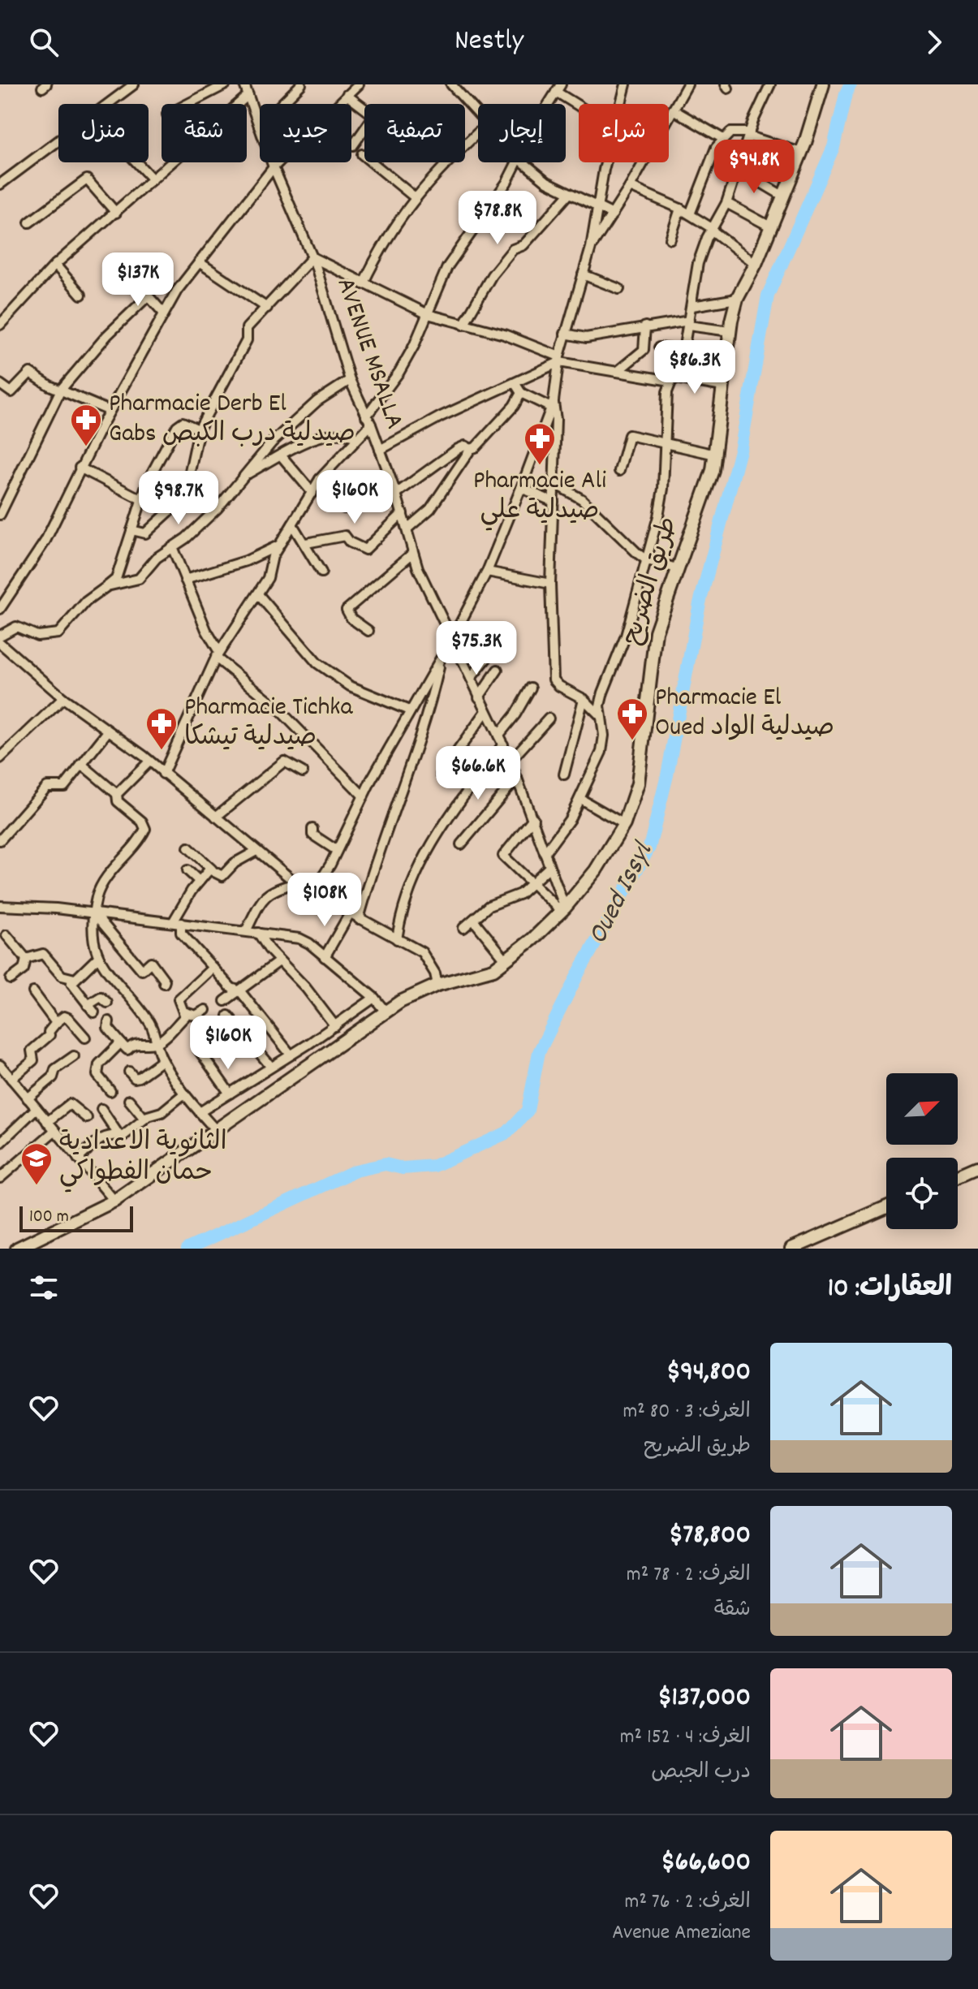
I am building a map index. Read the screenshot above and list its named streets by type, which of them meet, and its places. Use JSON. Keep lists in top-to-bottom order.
{
  "streets": {
    "street": ["AVENUE MSALLA", "طريق الضريح"]
  },
  "crossings": [
    ["AVENUE MSALLA", "طريق الضريح"]
  ],
  "water": ["Oued Issyl"],
  "places": {
    "pharmacy": [
      "Pharmacie Derb El Gabs صيدلية درب الكبص",
      "Pharmacie Ali صيدلية علي",
      "Pharmacie El Oued صيدلية الواد",
      "Pharmacie Tichka صيدلية تيشكا"
    ],
    "school or university": ["الثانوية الاعدادية حمان الفطواكي"]
  },
  "scale_bar": "100 m",
  "north": "top right",
  "page": {
    "header": "Nestly",
    "chip": [
      "شراء",
      "إيجار",
      "تصفية",
      "جديد",
      "شقة",
      "منزل"
    ],
    "price": [
      "$94.8K",
      "$78.8K",
      "$137K",
      "$86.3K",
      "$160K",
      "$98.7K",
      "$75.3K",
      "$66.6K",
      "$108K",
      "$160K"
    ],
    "scale": "100 m",
    "heading": "العقارات: 10",
    "list": [
      {
        "name": "$94,800",
        "note": "الغرف: 3 · 80 m² · طريق الضريح"
      },
      {
        "name": "$78,800",
        "note": "الغرف: 2 · 78 m² · شقة"
      },
      {
        "name": "$137,000",
        "note": "الغرف: 4 · 152 m² · درب الجبص"
      },
      {
        "name": "$66,600",
        "note": "الغرف: 2 · 76 m² · Avenue Ameziane"
      }
    ]
  }
}
